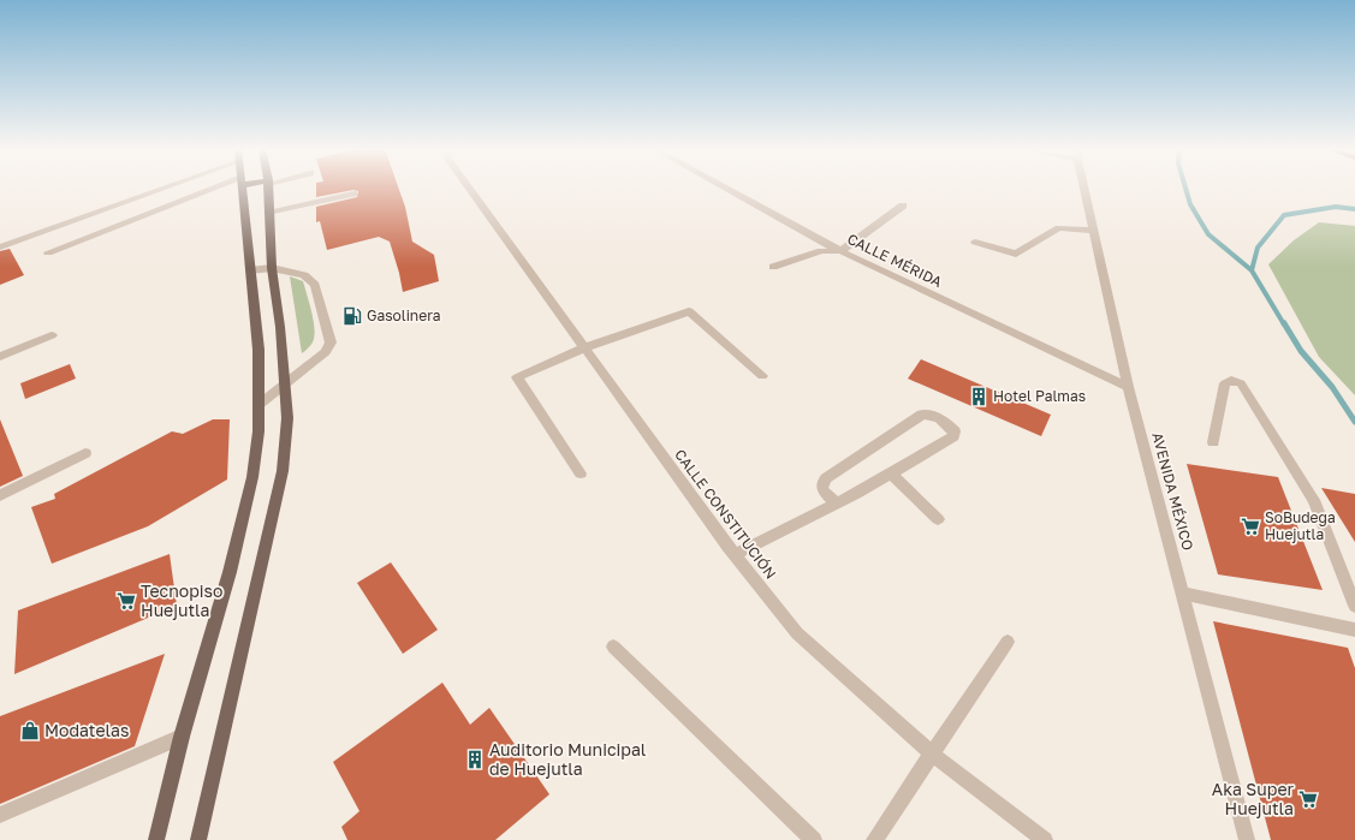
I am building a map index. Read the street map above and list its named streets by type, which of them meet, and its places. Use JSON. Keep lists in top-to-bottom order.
{
  "streets": {
    "street": ["CALLE MÉRIDA", "AVENIDA MÉXICO", "CALLE CONSTITUCIÓN"]
  },
  "crossings": [
    ["CALLE MÉRIDA", "AVENIDA MÉXICO"]
  ],
  "places": {
    "fuel station": ["Gasolinera"],
    "building": ["Hotel Palmas", "Auditorio Municipal de Huejutla"],
    "supermarket": ["SoBudega Huejutla", "Tecnopiso Huejutla", "Aka Super Huejutla"],
    "shop": ["Modatelas"]
  }
}
